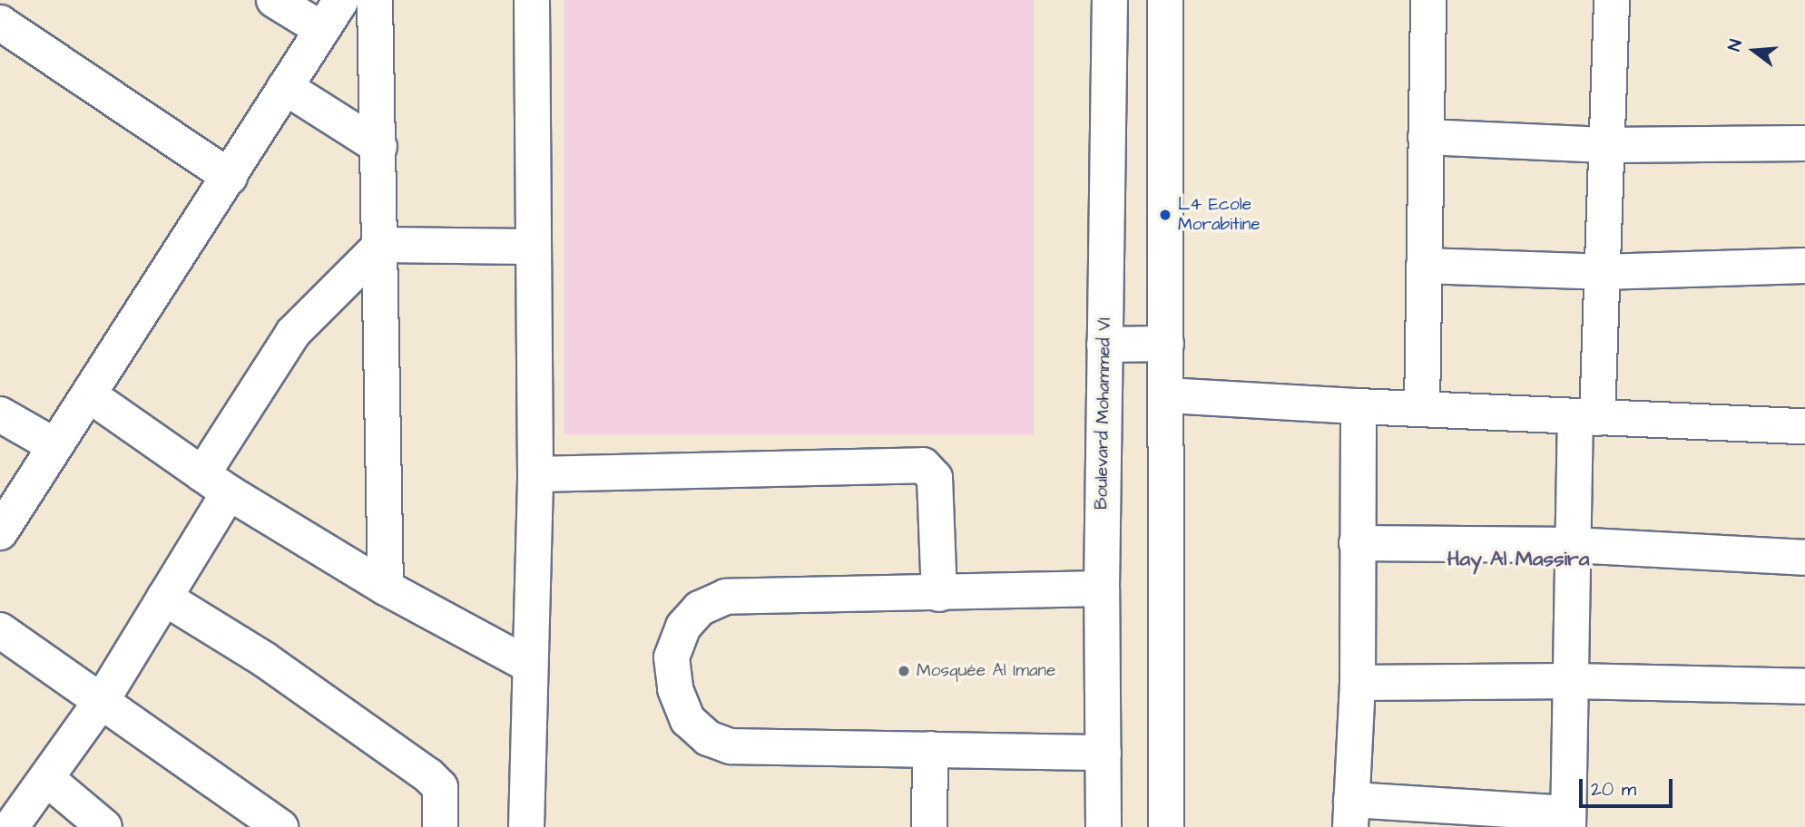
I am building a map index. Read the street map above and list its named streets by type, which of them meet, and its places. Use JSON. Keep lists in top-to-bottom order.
{
  "streets": {
    "street": ["Boulevard Mohammed VI"]
  },
  "districts": ["Hay Al Massira"],
  "places": ["L4 Ecole Morabitine", "Mosquée Al Imane"],
  "scale_bar": "20 m",
  "north": "left"
}
